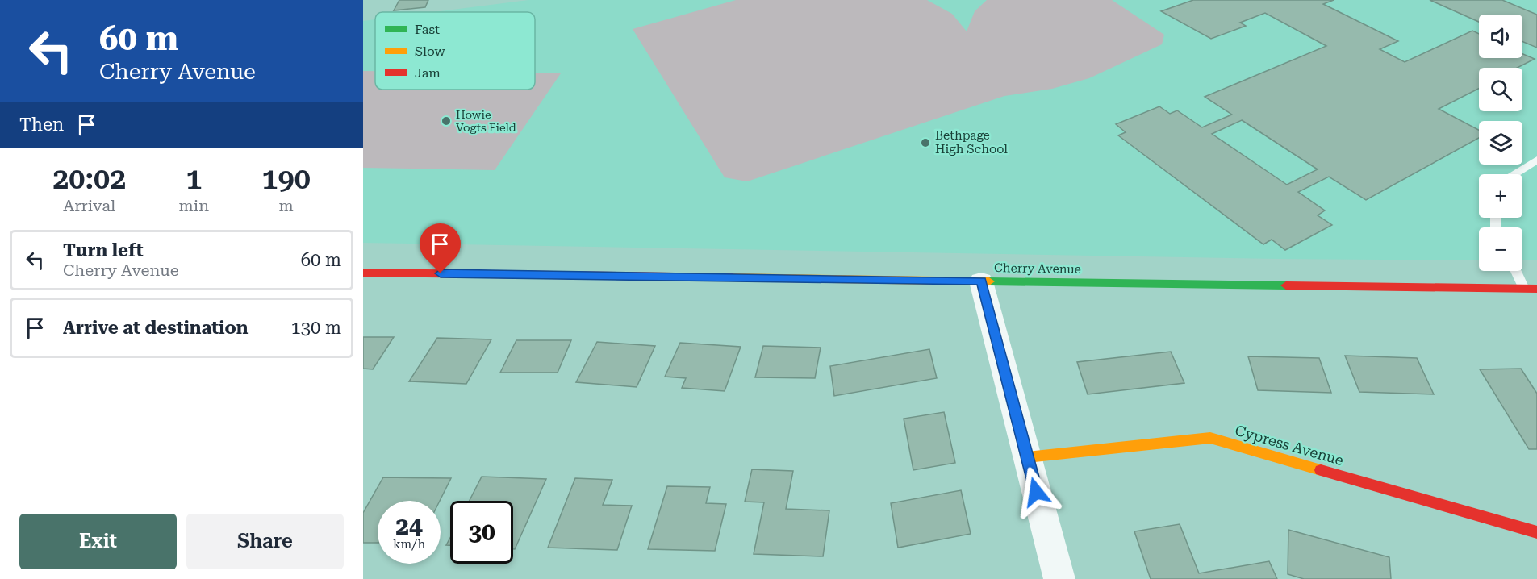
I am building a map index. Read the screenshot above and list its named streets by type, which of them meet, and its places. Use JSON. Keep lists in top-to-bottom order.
{
  "streets": {
    "main road": ["Cherry Avenue", "Cypress Avenue"]
  },
  "places": ["Howie Vogts Field", "Bethpage High School"],
  "legend": ["Fast", "Slow", "Jam"],
  "page": {
    "turn": ["60 m", "Cherry Avenue"],
    "map_buttons": ["+", "−"],
    "then": "Then",
    "eta": [
      "20:02",
      "Arrival",
      "1",
      "min",
      "190",
      "m"
    ],
    "list": [
      {
        "name": "Turn left",
        "note": "Cherry Avenue",
        "value": "60 m"
      },
      {
        "name": "Arrive at destination",
        "value": "130 m"
      }
    ],
    "speed": "24 km/h",
    "limit": "30",
    "buttons": ["Exit", "Share"]
  }
}
